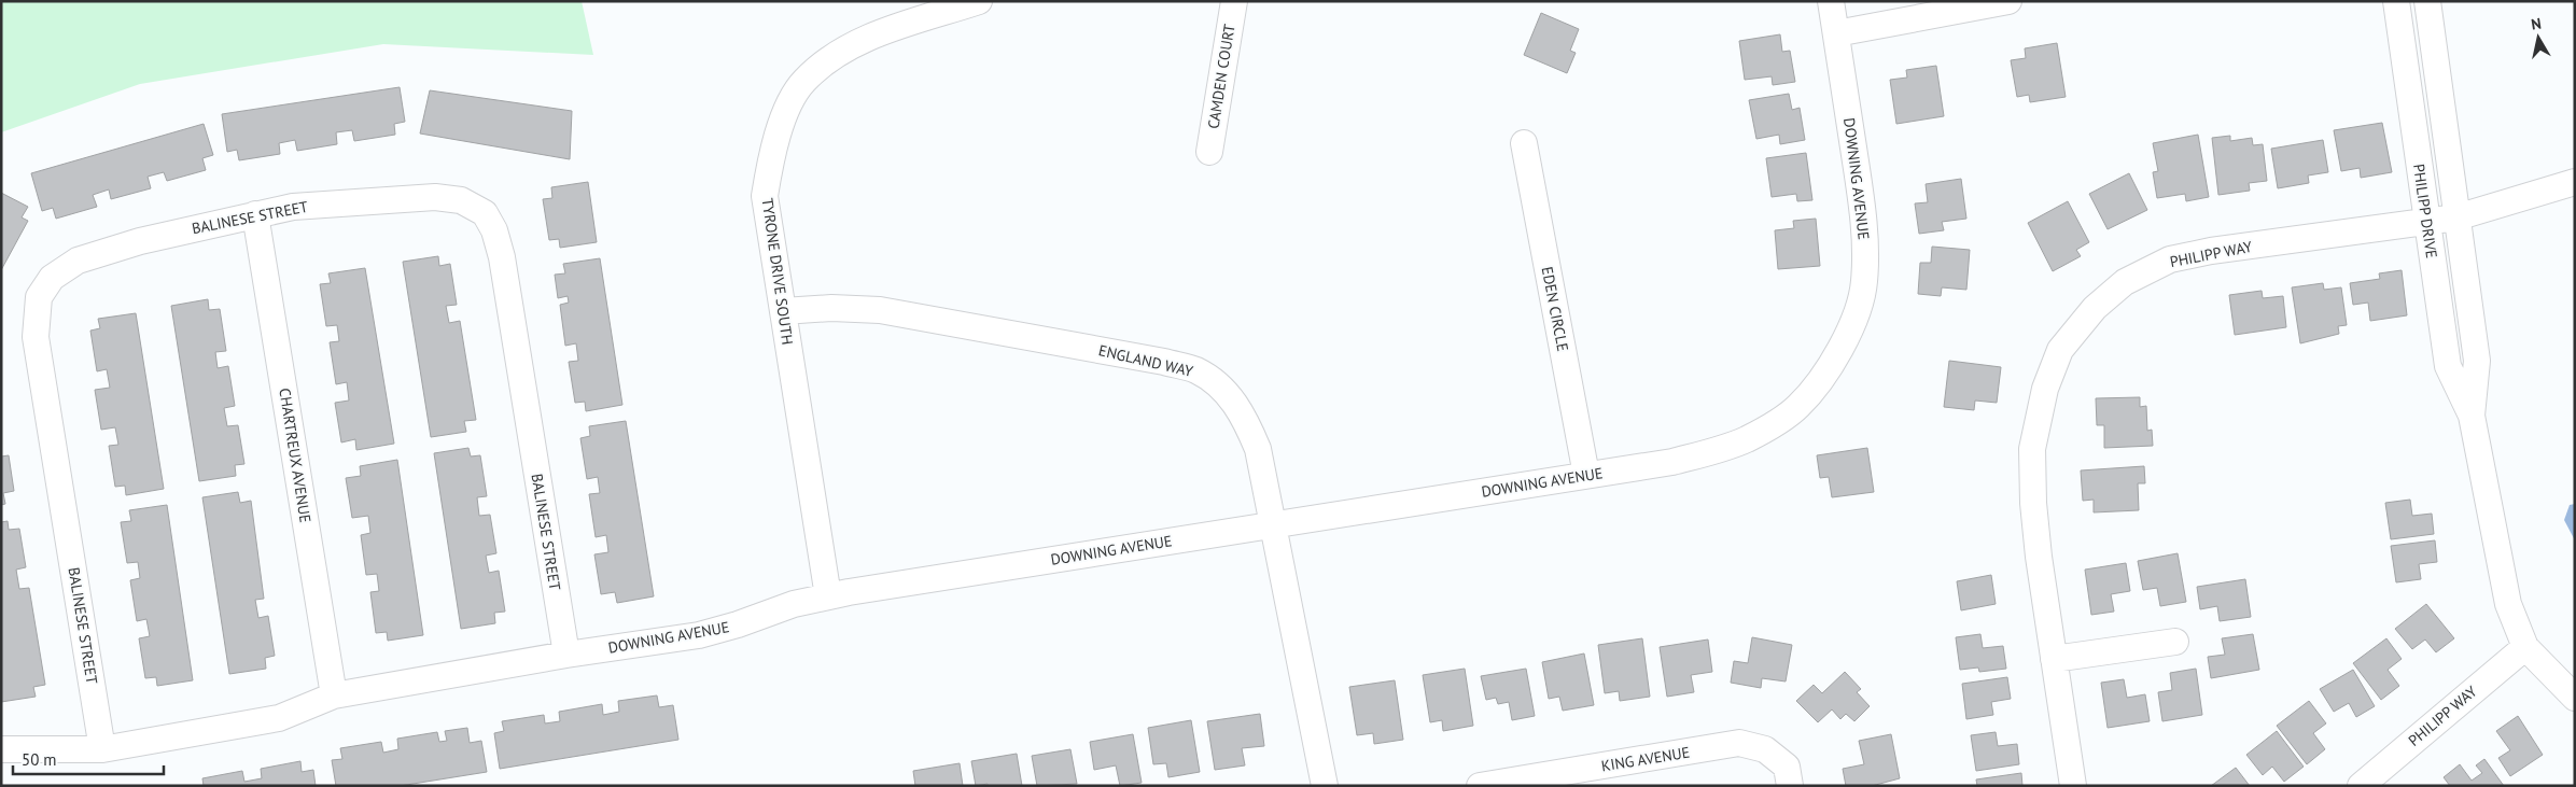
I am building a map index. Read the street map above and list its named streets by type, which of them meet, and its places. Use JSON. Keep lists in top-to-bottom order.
{
  "streets": {
    "street": [
      "CAMDEN COURT",
      "DOWNING AVENUE",
      "PHILIPP DRIVE",
      "BALINESE STREET",
      "PHILIPP WAY",
      "TYRONE DRIVE SOUTH",
      "EDEN CIRCLE",
      "ENGLAND WAY",
      "CHARTREUX AVENUE",
      "KING AVENUE"
    ]
  },
  "crossings": [
    ["DOWNING AVENUE", "BALINESE STREET"],
    ["DOWNING AVENUE", "TYRONE DRIVE SOUTH"],
    ["DOWNING AVENUE", "EDEN CIRCLE"],
    ["DOWNING AVENUE", "ENGLAND WAY"],
    ["DOWNING AVENUE", "CHARTREUX AVENUE"],
    ["PHILIPP DRIVE", "PHILIPP WAY"],
    ["BALINESE STREET", "CHARTREUX AVENUE"],
    ["TYRONE DRIVE SOUTH", "ENGLAND WAY"]
  ],
  "scale_bar": "50 m",
  "north": "top"
}
